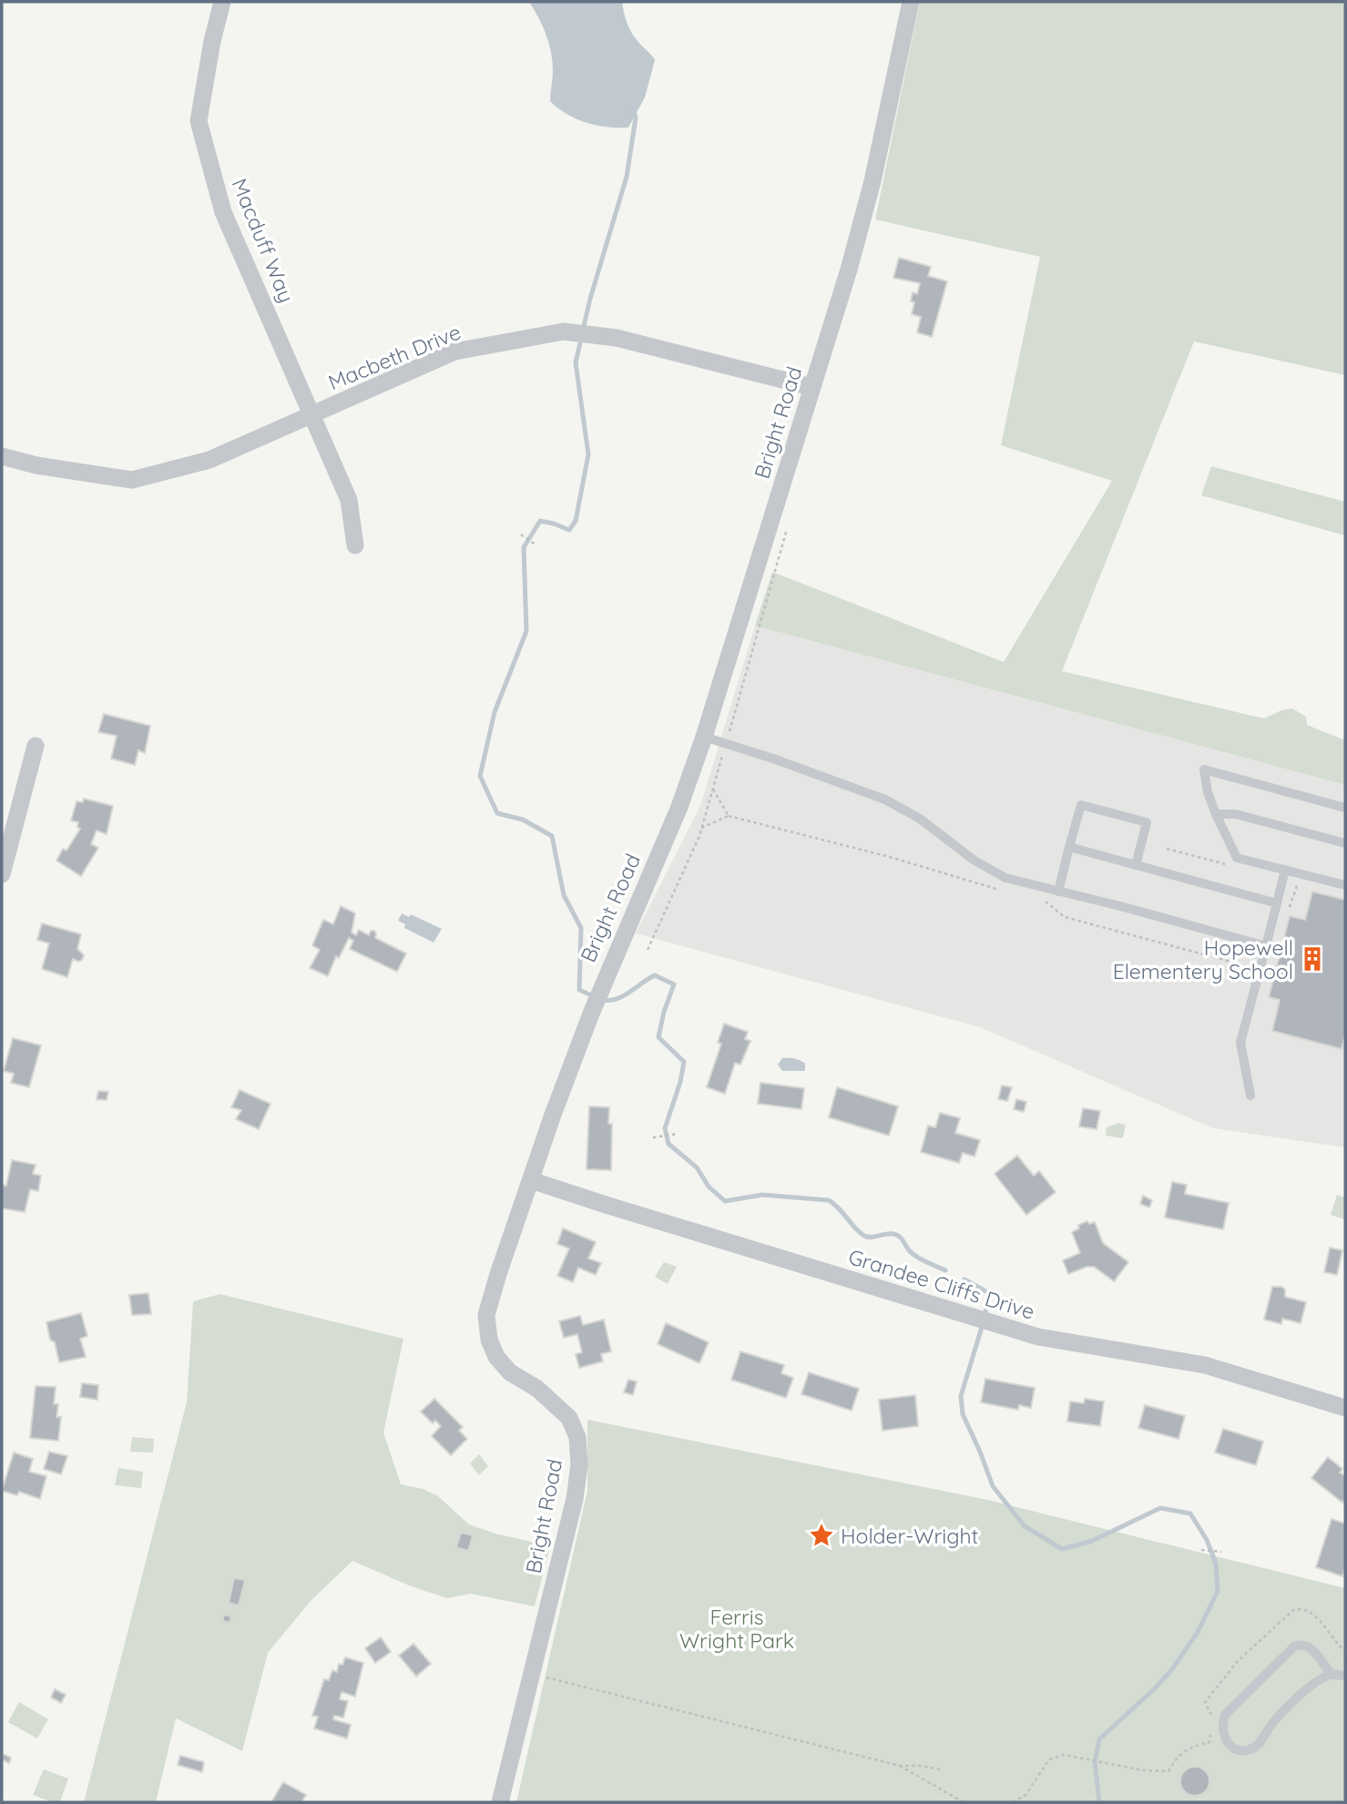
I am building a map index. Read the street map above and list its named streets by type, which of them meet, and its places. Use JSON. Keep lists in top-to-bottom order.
{
  "streets": {
    "street": [
      "Macduff Way",
      "Macbeth Drive",
      "Bright Road",
      "Grandee Cliffs Drive"
    ]
  },
  "crossings": [
    ["Macduff Way", "Macbeth Drive"],
    ["Macbeth Drive", "Bright Road"],
    ["Bright Road", "Grandee Cliffs Drive"]
  ],
  "parks": ["Ferris Wright Park"],
  "places": {
    "building": ["Hopewell Elementery School"],
    "place": ["Holder-Wright"]
  }
}
